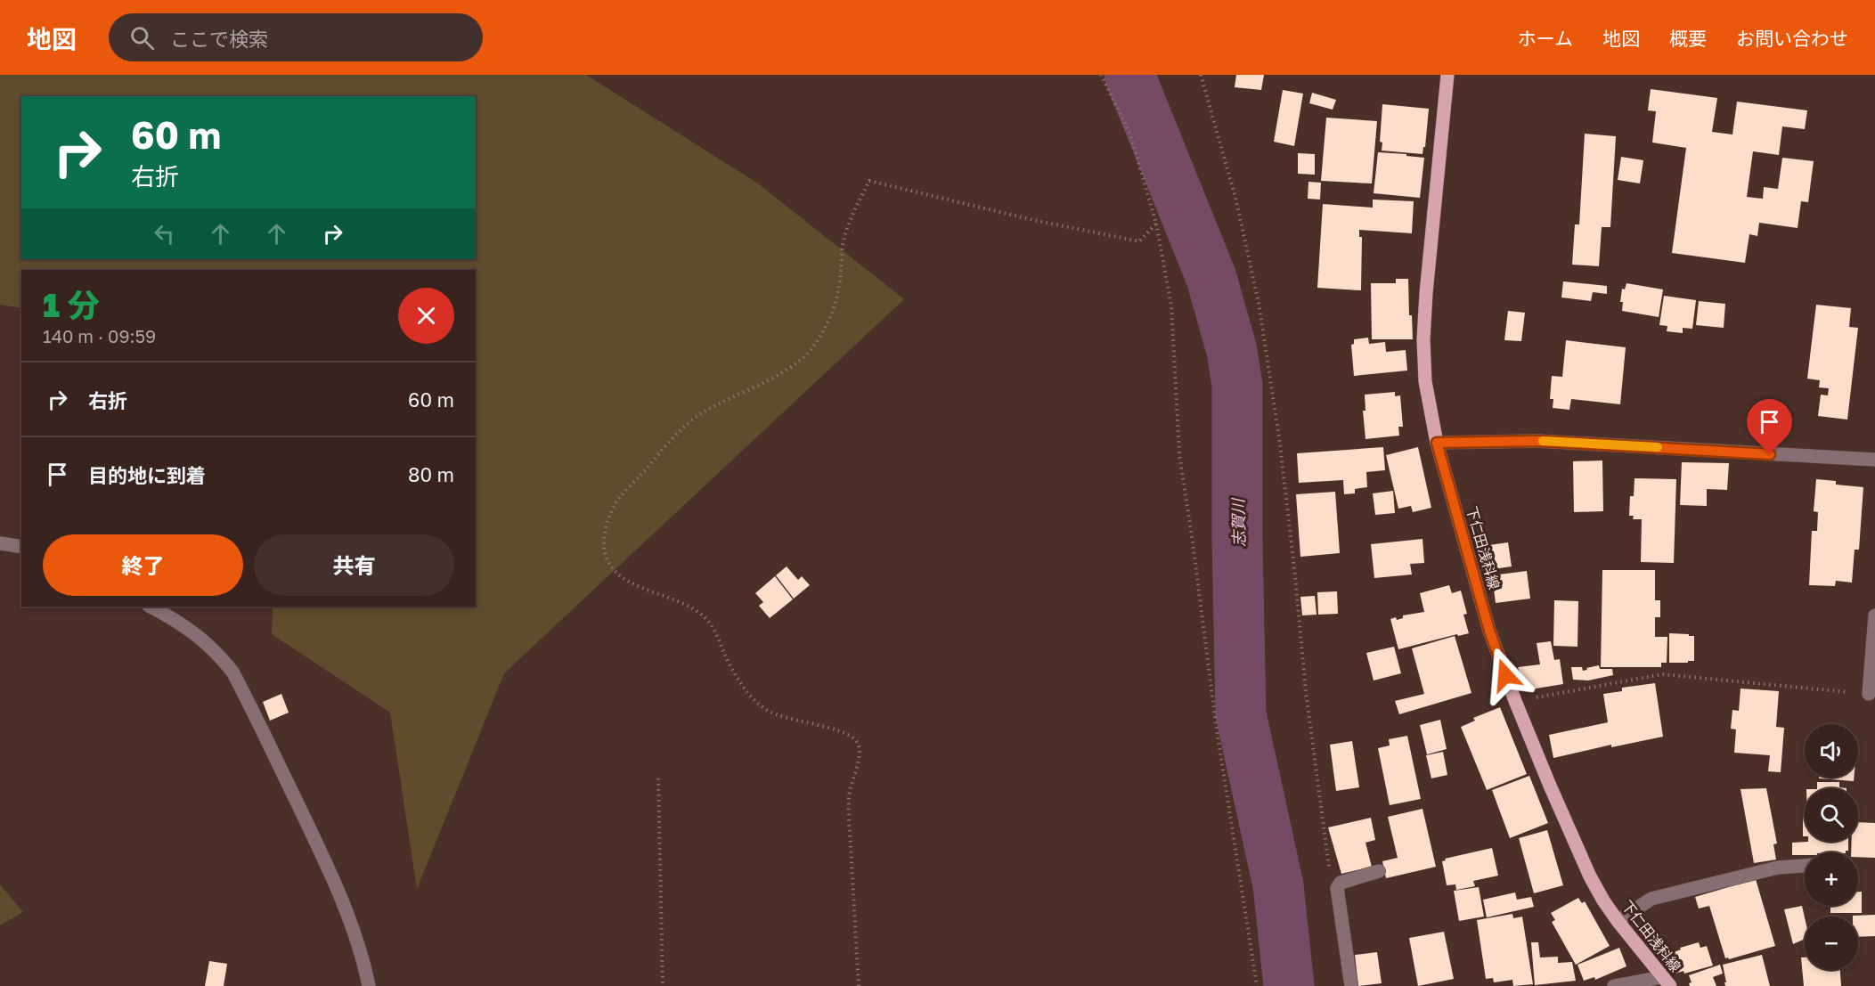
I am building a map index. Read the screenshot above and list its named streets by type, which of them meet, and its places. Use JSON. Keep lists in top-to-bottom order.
{
  "streets": {
    "main road": ["下仁田浅科線"]
  },
  "water": ["志賀川"],
  "page": {
    "header": "地図",
    "search": "ここで検索",
    "nav": [
      "ホーム",
      "地図",
      "概要",
      "お問い合わせ"
    ],
    "turn": ["60 m", "右折"],
    "heading": ["1 分", "140 m · 09:59"],
    "list": [
      {
        "name": "右折",
        "value": "60 m"
      },
      {
        "name": "目的地に到着",
        "value": "80 m"
      }
    ],
    "buttons": ["終了", "共有"],
    "map_buttons": ["+", "−"]
  }
}
